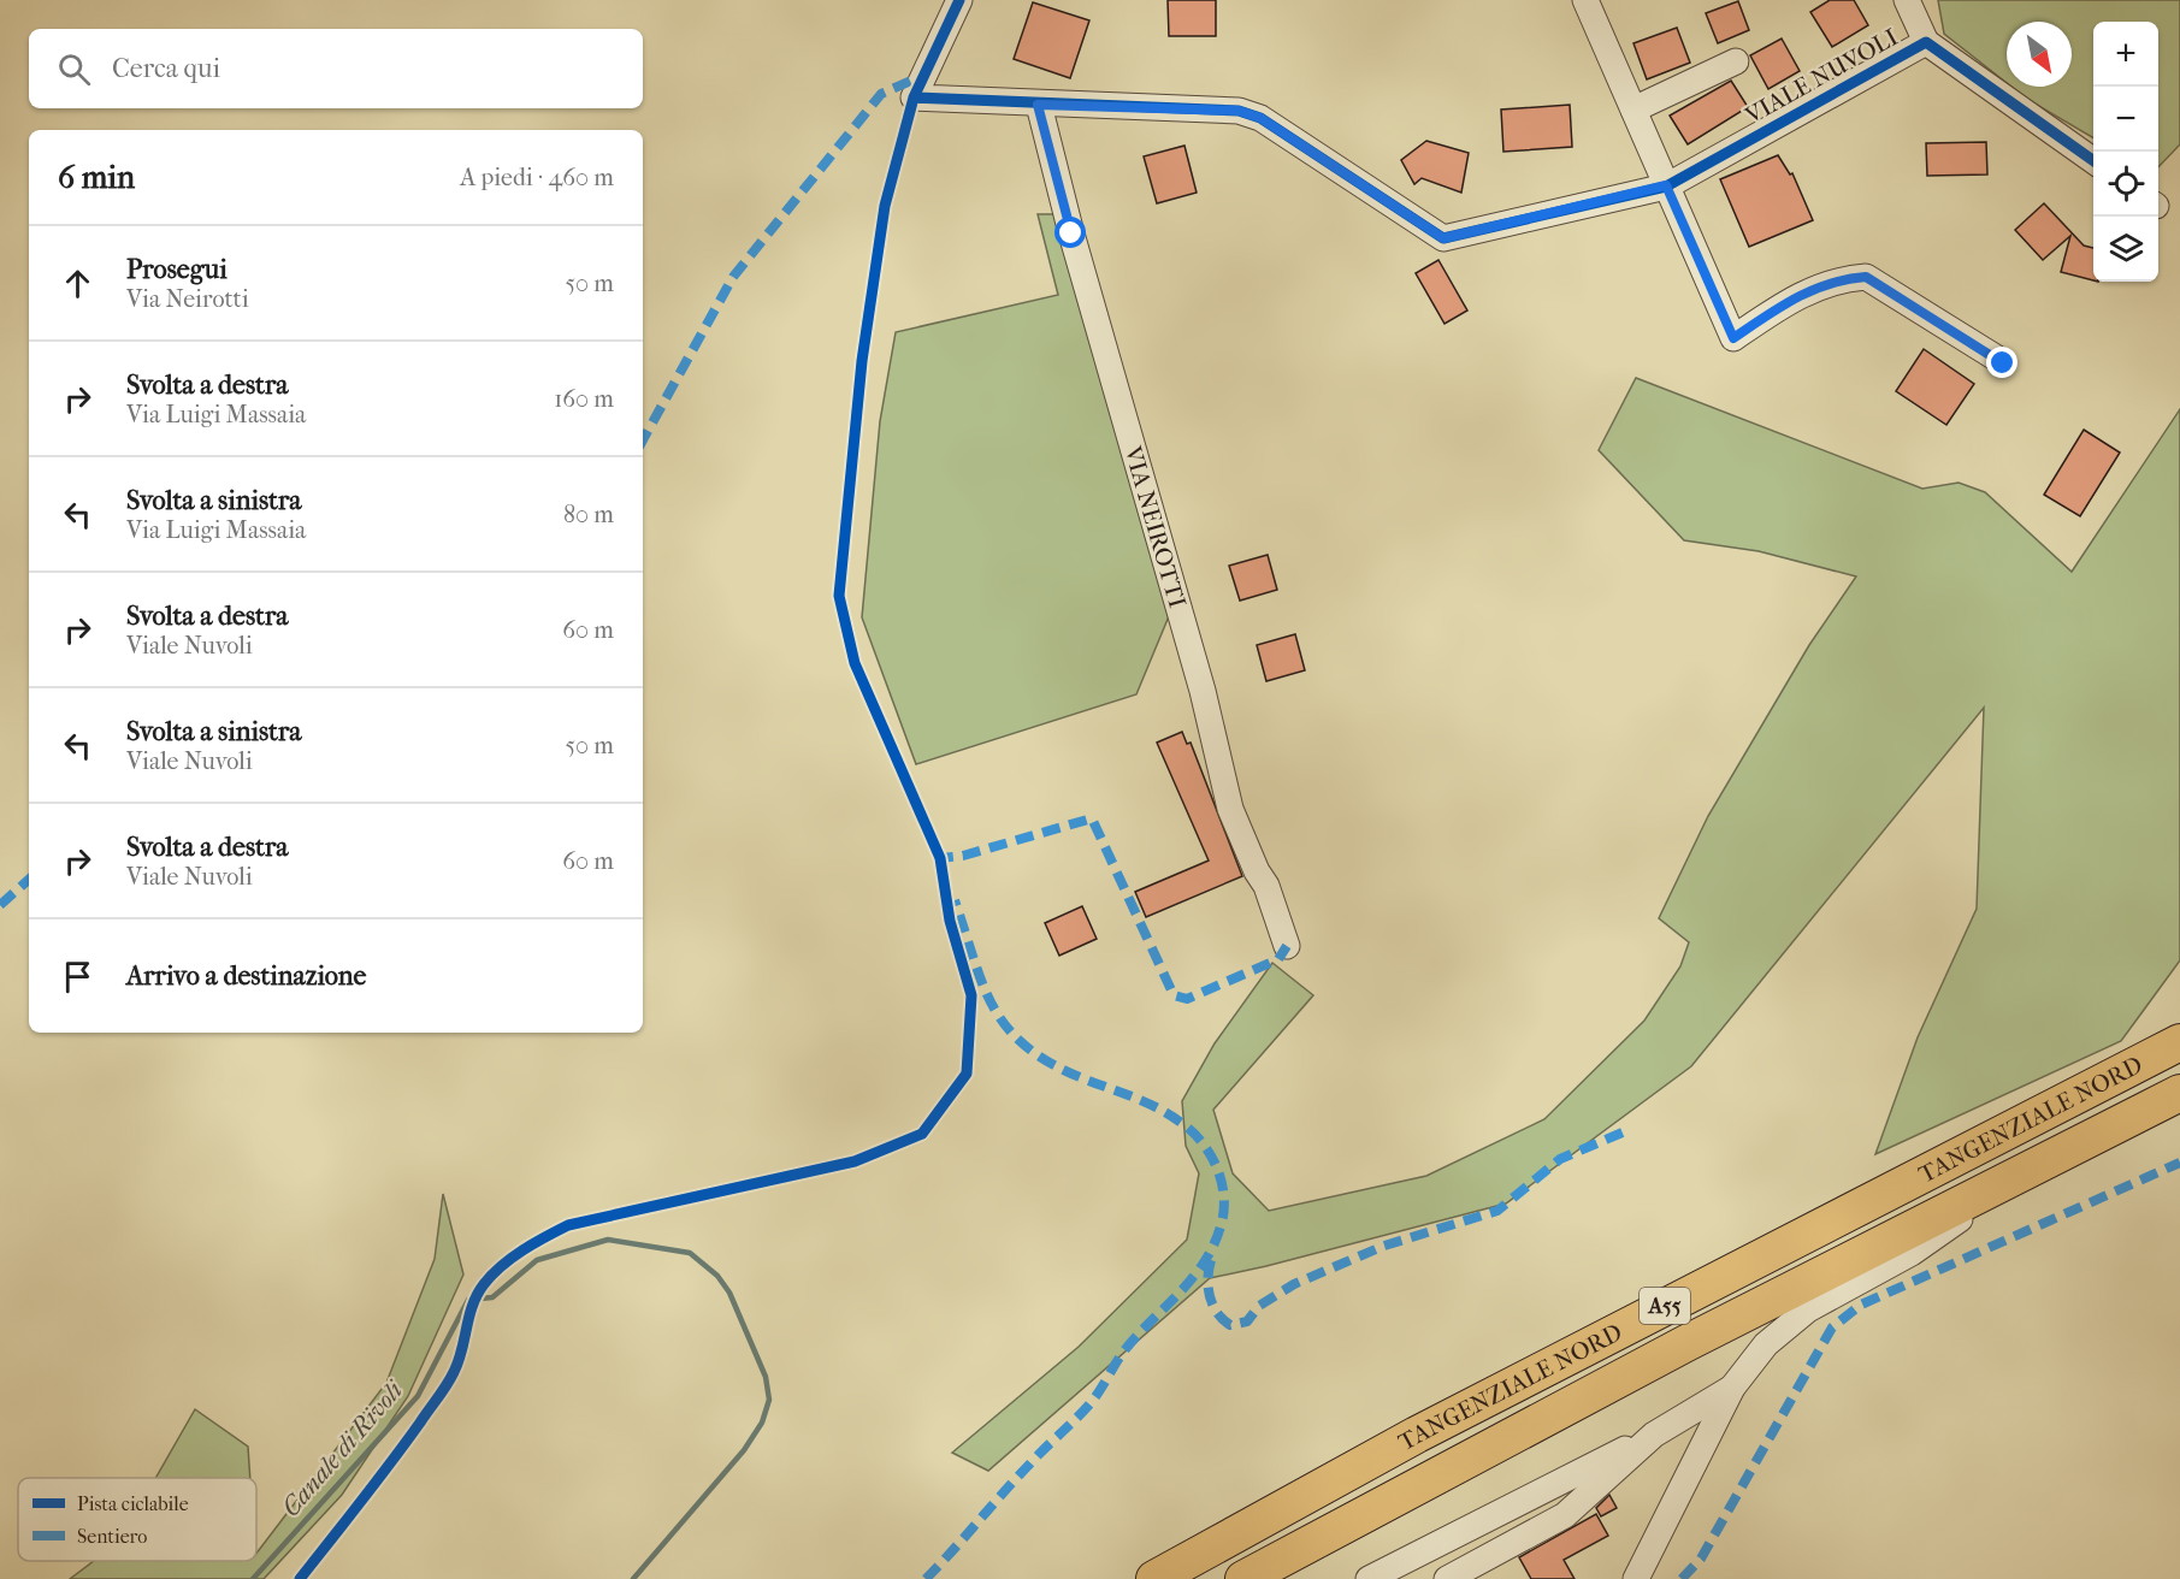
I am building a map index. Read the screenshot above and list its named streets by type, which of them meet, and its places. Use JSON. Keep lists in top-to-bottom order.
{
  "streets": {
    "highway": ["TANGENZIALE NORD", "A55"],
    "street": ["VIALE NUVOLI", "VIA NEIROTTI"]
  },
  "crossings": [
    ["VIALE NUVOLI", "VIA NEIROTTI"]
  ],
  "water": ["Canale di Rivoli"],
  "legend": ["Pista ciclabile", "Sentiero"],
  "north": "bottom right",
  "page": {
    "map_buttons": ["+", "−"],
    "search": "Cerca qui",
    "heading": ["6 min", "A piedi · 460 m"],
    "list": [
      ["Prosegui", "Via Neirotti", "50 m"],
      ["Svolta a destra", "Via Luigi Massaia", "160 m"],
      ["Svolta a sinistra", "Via Luigi Massaia", "80 m"],
      ["Svolta a destra", "Viale Nuvoli", "60 m"],
      ["Svolta a sinistra", "Viale Nuvoli", "50 m"],
      ["Svolta a destra", "Viale Nuvoli", "60 m"],
      "Arrivo a destinazione"
    ]
  }
}
